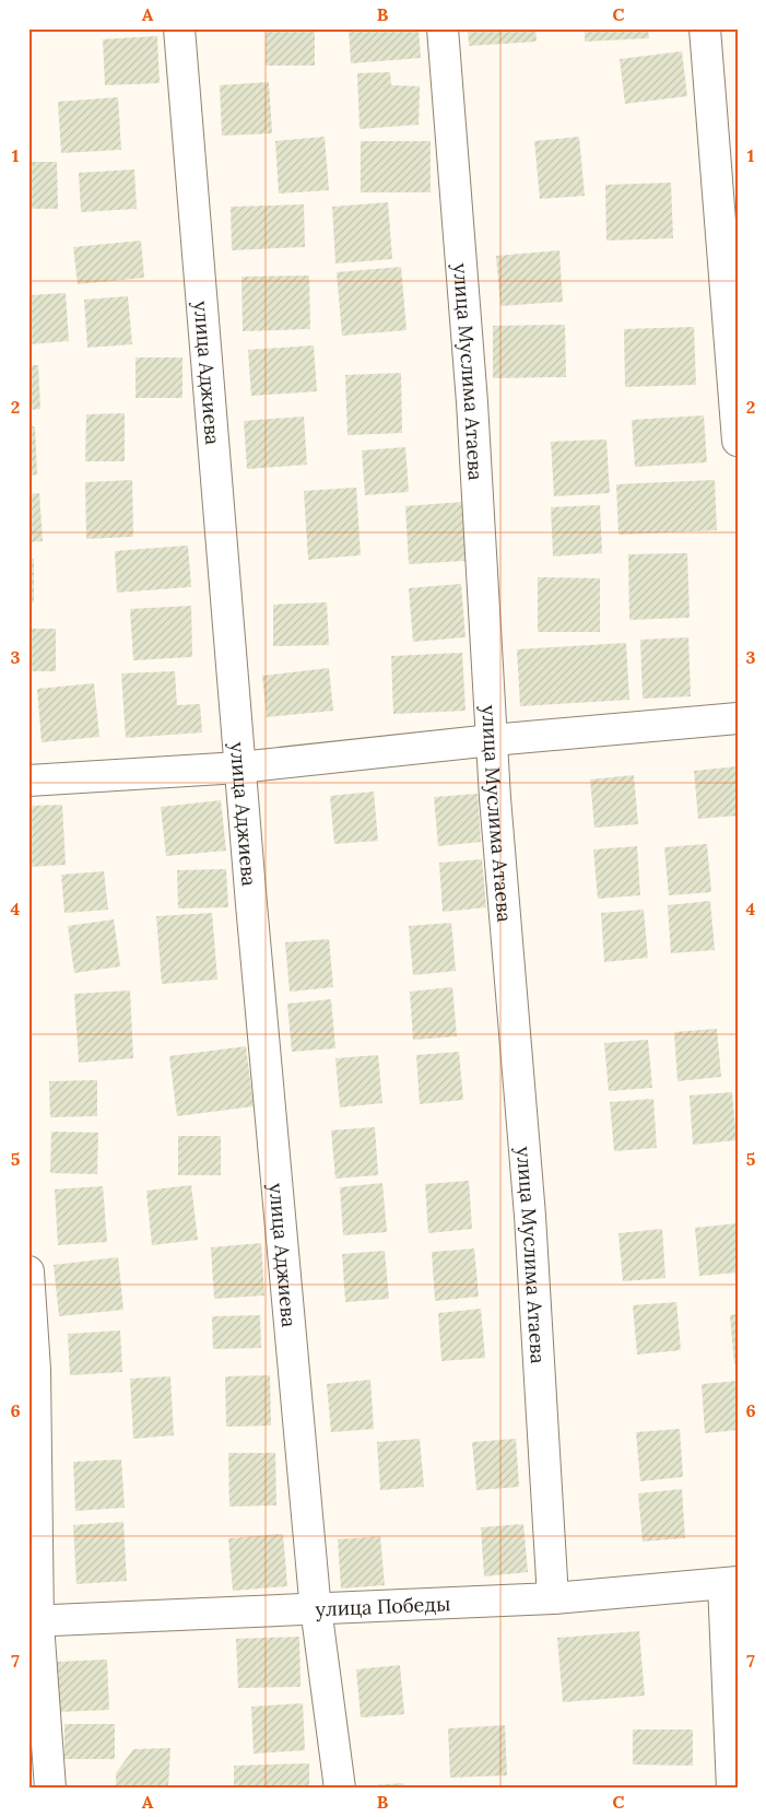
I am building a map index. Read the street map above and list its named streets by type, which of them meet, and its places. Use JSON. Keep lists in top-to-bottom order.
{
  "streets": {
    "street": ["улица Муслима Атаева", "улица Аджиева", "улица Победы"]
  },
  "crossings": [
    ["улица Муслима Атаева", "улица Победы"],
    ["улица Аджиева", "улица Победы"]
  ],
  "grid": {
    "columns": ["A", "B", "C"],
    "rows": [
      "1",
      "2",
      "3",
      "4",
      "5",
      "6",
      "7"
    ]
  }
}
